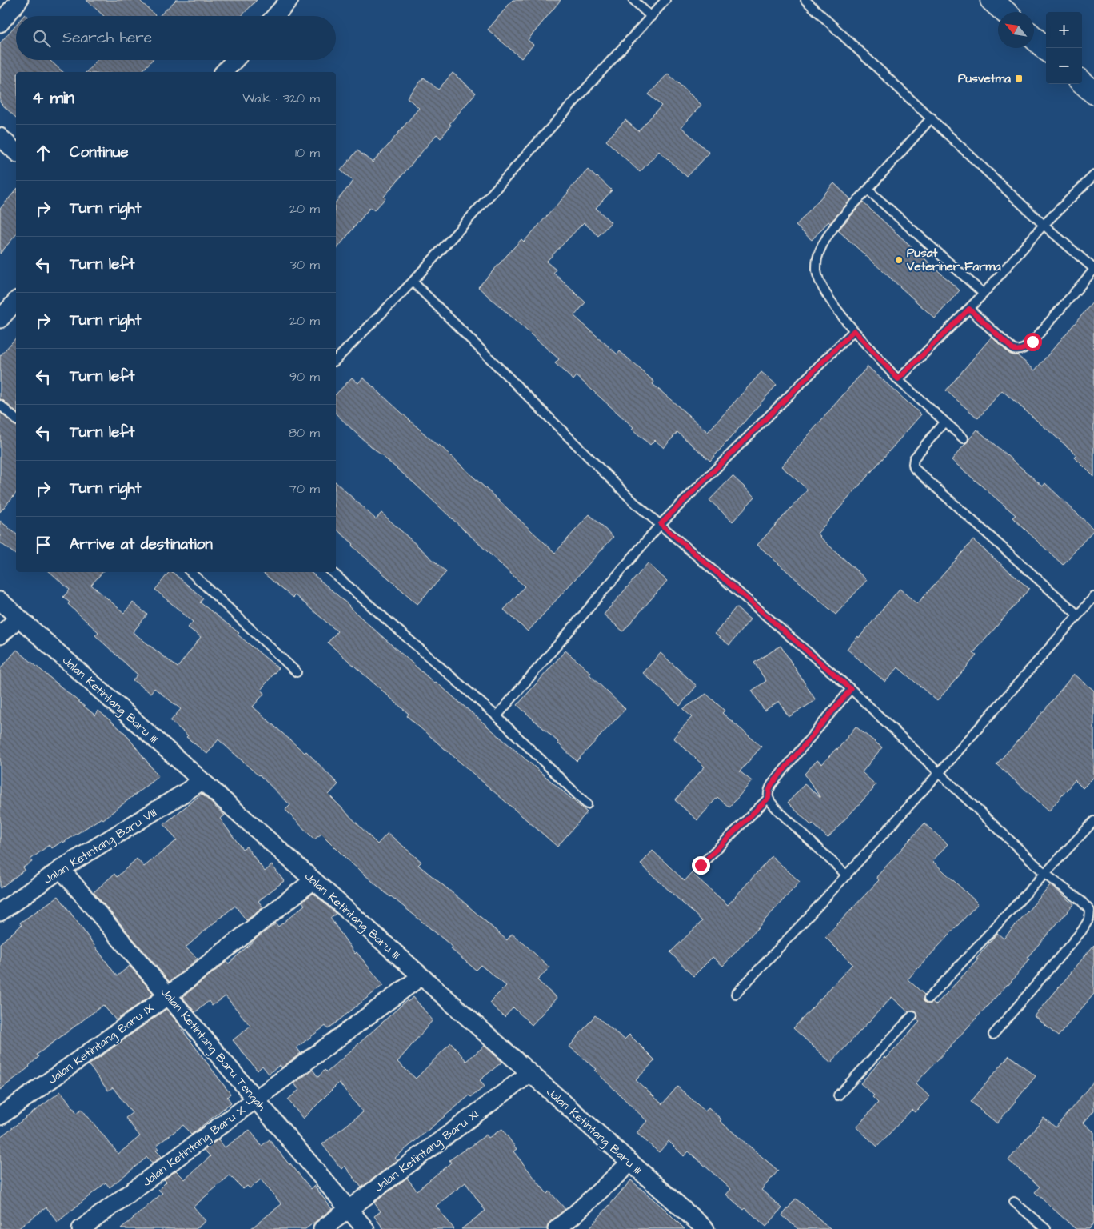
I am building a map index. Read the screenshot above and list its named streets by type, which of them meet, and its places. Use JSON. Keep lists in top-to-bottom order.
{
  "streets": {
    "street": [
      "Jalan Ketintang Baru III",
      "Jalan Ketintang Baru VIII",
      "Jalan Ketintang Baru IX",
      "Jalan Ketintang Baru Tengah",
      "Jalan Ketintang Baru X",
      "Jalan Ketintang Baru XI"
    ]
  },
  "crossings": [
    ["Jalan Ketintang Baru III", "Jalan Ketintang Baru VIII"],
    ["Jalan Ketintang Baru III", "Jalan Ketintang Baru IX"],
    ["Jalan Ketintang Baru III", "Jalan Ketintang Baru X"],
    ["Jalan Ketintang Baru III", "Jalan Ketintang Baru XI"],
    ["Jalan Ketintang Baru VIII", "Jalan Ketintang Baru Tengah"],
    ["Jalan Ketintang Baru IX", "Jalan Ketintang Baru Tengah"],
    ["Jalan Ketintang Baru Tengah", "Jalan Ketintang Baru X"],
    ["Jalan Ketintang Baru Tengah", "Jalan Ketintang Baru XI"]
  ],
  "places": {
    "transit": ["Pusvetma"],
    "other": ["Pusat Veteriner Farma"]
  },
  "north": "top left",
  "page": {
    "map_buttons": ["+", "−"],
    "search": "Search here",
    "heading": ["4 min", "Walk · 320 m"],
    "list": [
      ["Continue", "10 m"],
      ["Turn right", "20 m"],
      ["Turn left", "30 m"],
      ["Turn right", "20 m"],
      ["Turn left", "90 m"],
      ["Turn left", "80 m"],
      ["Turn right", "70 m"],
      "Arrive at destination"
    ]
  }
}
